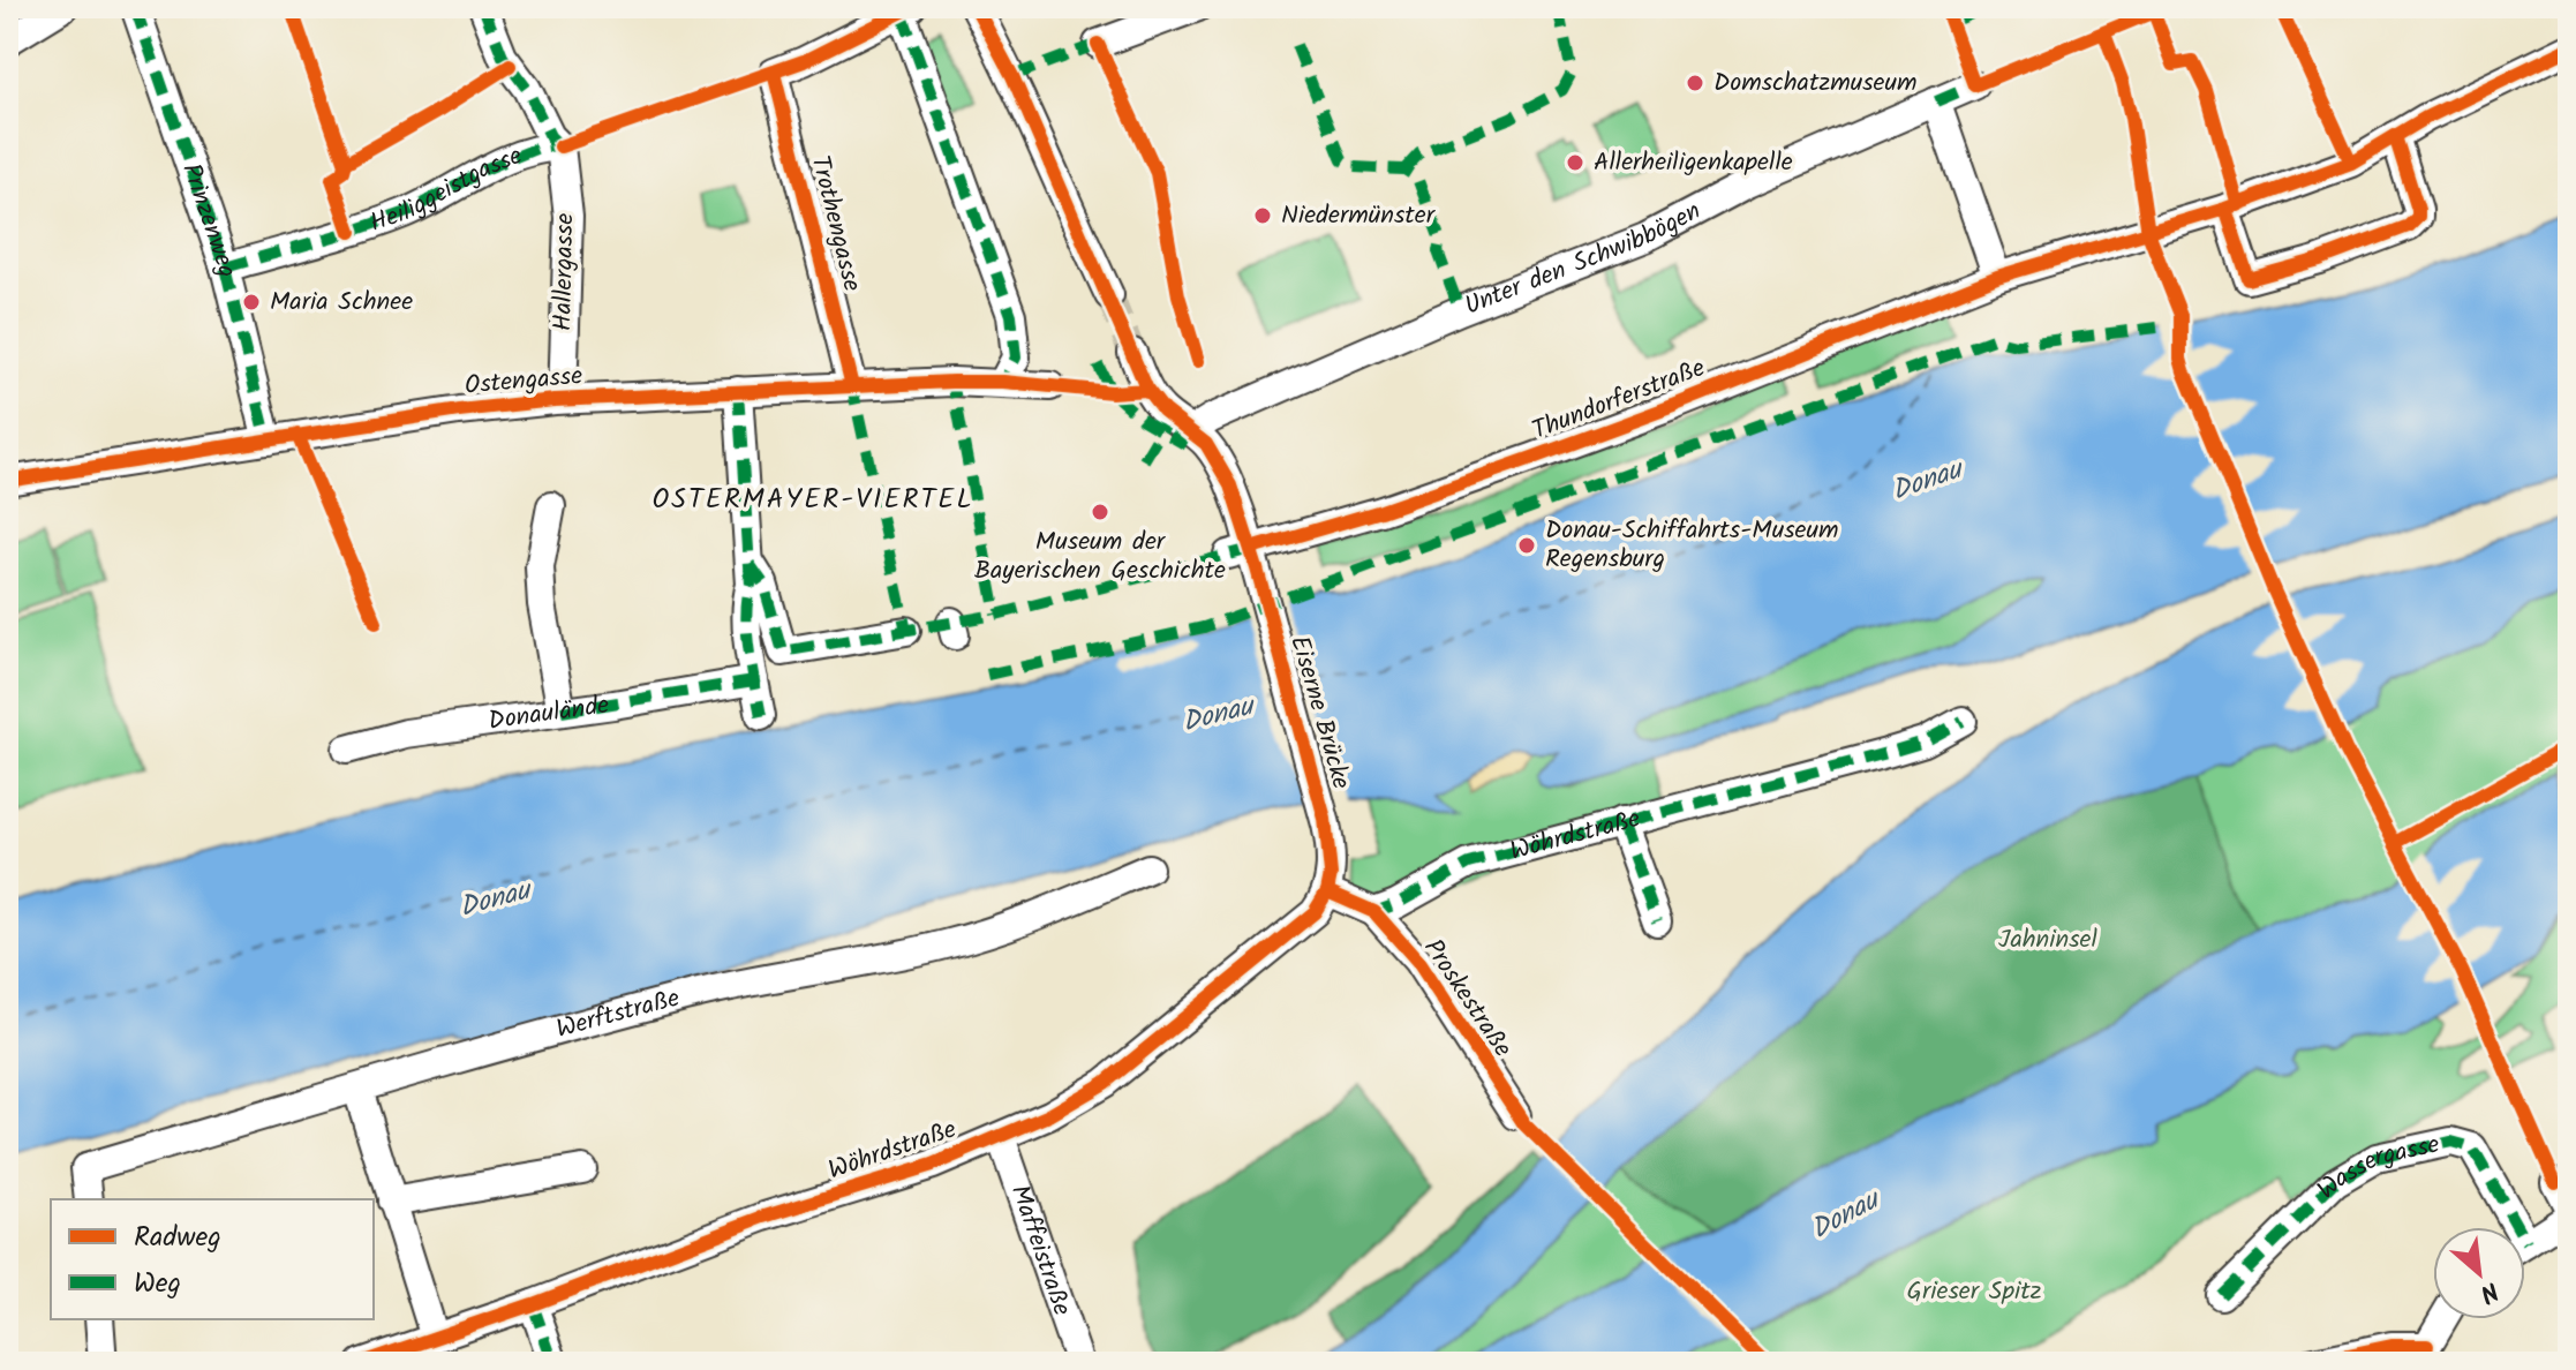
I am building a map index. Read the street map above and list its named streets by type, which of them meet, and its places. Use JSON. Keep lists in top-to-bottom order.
{
  "streets": {
    "street": [
      "Heiliggeistgasse",
      "Prinzenweg",
      "Trothengasse",
      "Unter den Schwibbögen",
      "Hallergasse",
      "Ostengasse",
      "Thundorferstraße",
      "Eiserne Brücke",
      "Donaulände",
      "Wöhrdstraße",
      "Proskestraße",
      "Werftstraße",
      "Wassergasse",
      "Maffeistraße"
    ]
  },
  "crossings": [
    ["Heiliggeistgasse", "Prinzenweg"],
    ["Heiliggeistgasse", "Hallergasse"],
    ["Prinzenweg", "Ostengasse"],
    ["Trothengasse", "Ostengasse"],
    ["Unter den Schwibbögen", "Eiserne Brücke"],
    ["Hallergasse", "Ostengasse"],
    ["Thundorferstraße", "Eiserne Brücke"],
    ["Eiserne Brücke", "Wöhrdstraße"],
    ["Wöhrdstraße", "Proskestraße"],
    ["Wöhrdstraße", "Maffeistraße"]
  ],
  "districts": ["OSTERMAYER-VIERTEL"],
  "water": ["Donau"],
  "parks": ["Jahninsel", "Grieser Spitz"],
  "places": [
    "Domschatzmuseum",
    "Allerheiligenkapelle",
    "Niedermünster",
    "Maria Schnee",
    "Museum der Bayerischen Geschichte",
    "Donau-Schiffahrts-Museum Regensburg"
  ],
  "legend": ["Radweg", "Weg"],
  "north": "bottom right"
}
